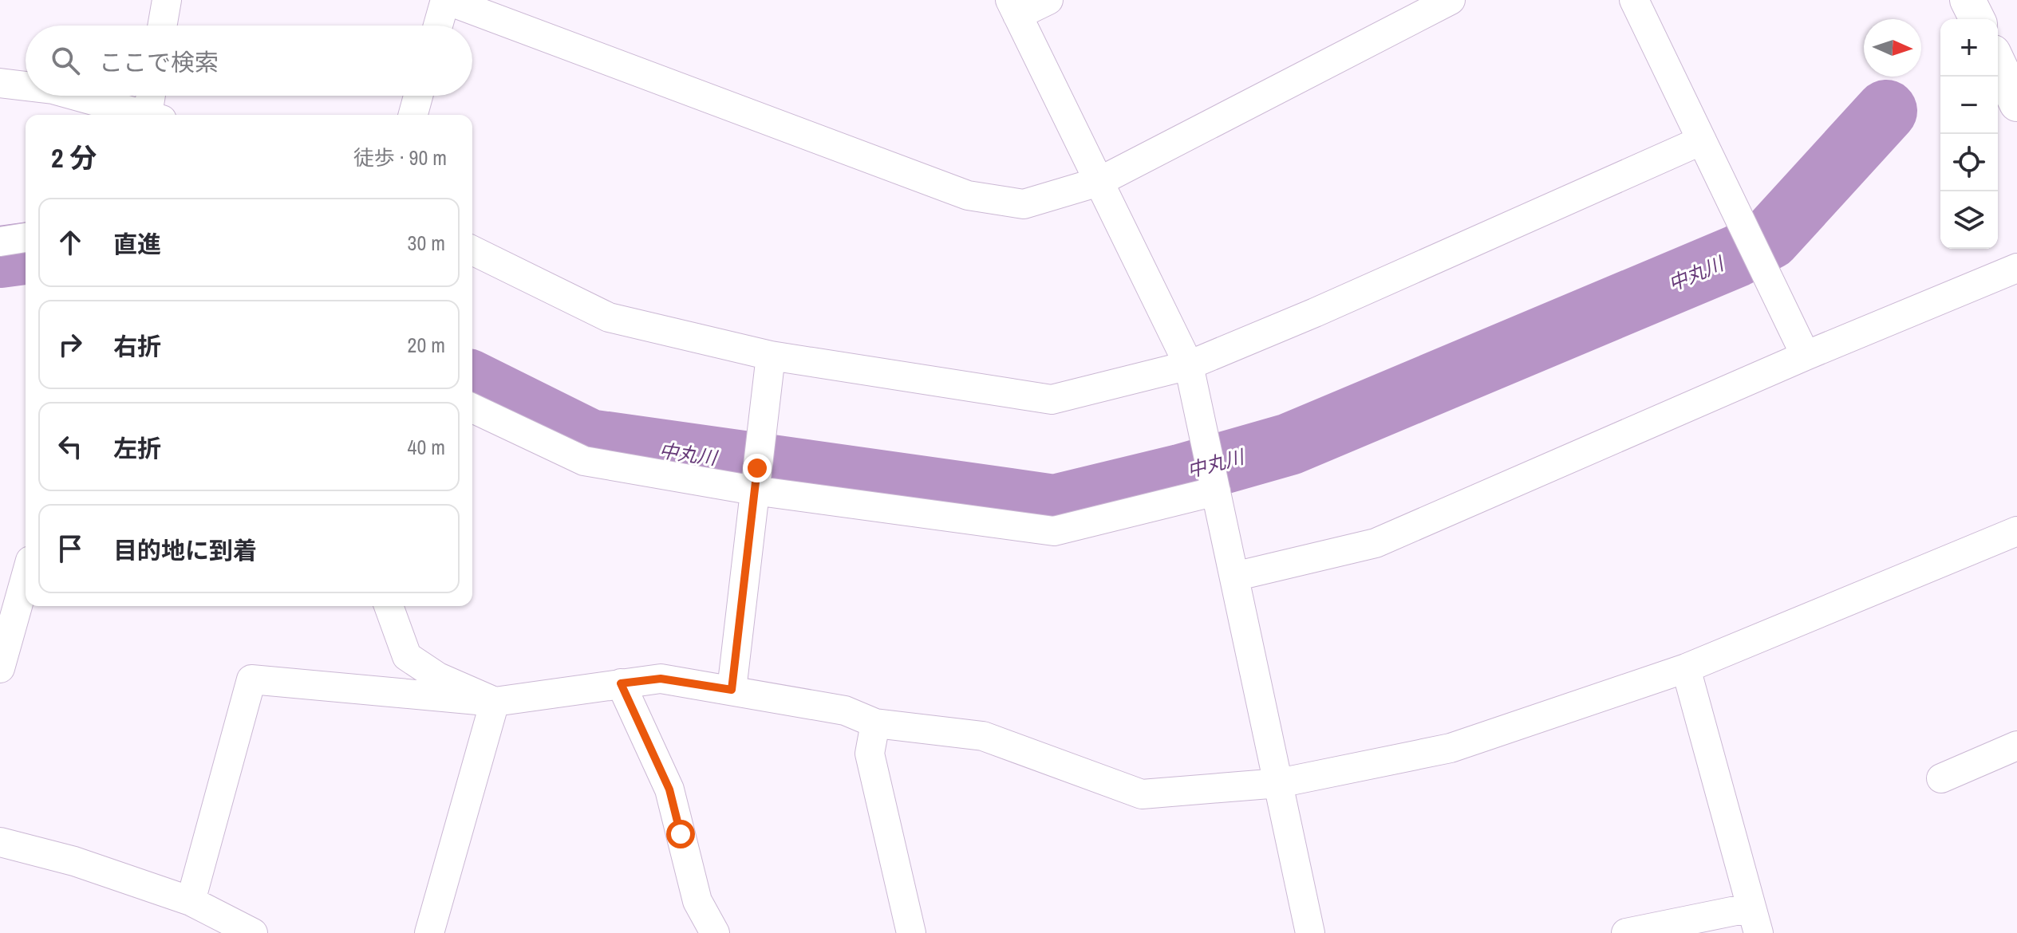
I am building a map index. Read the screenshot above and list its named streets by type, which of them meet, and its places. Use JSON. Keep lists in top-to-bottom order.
{
  "water": ["中丸川"],
  "north": "right",
  "page": {
    "map_buttons": ["+", "−"],
    "search": "ここで検索",
    "heading": ["2 分", "徒歩 · 90 m"],
    "list": [
      ["直進", "30 m"],
      ["右折", "20 m"],
      ["左折", "40 m"],
      "目的地に到着"
    ]
  }
}
